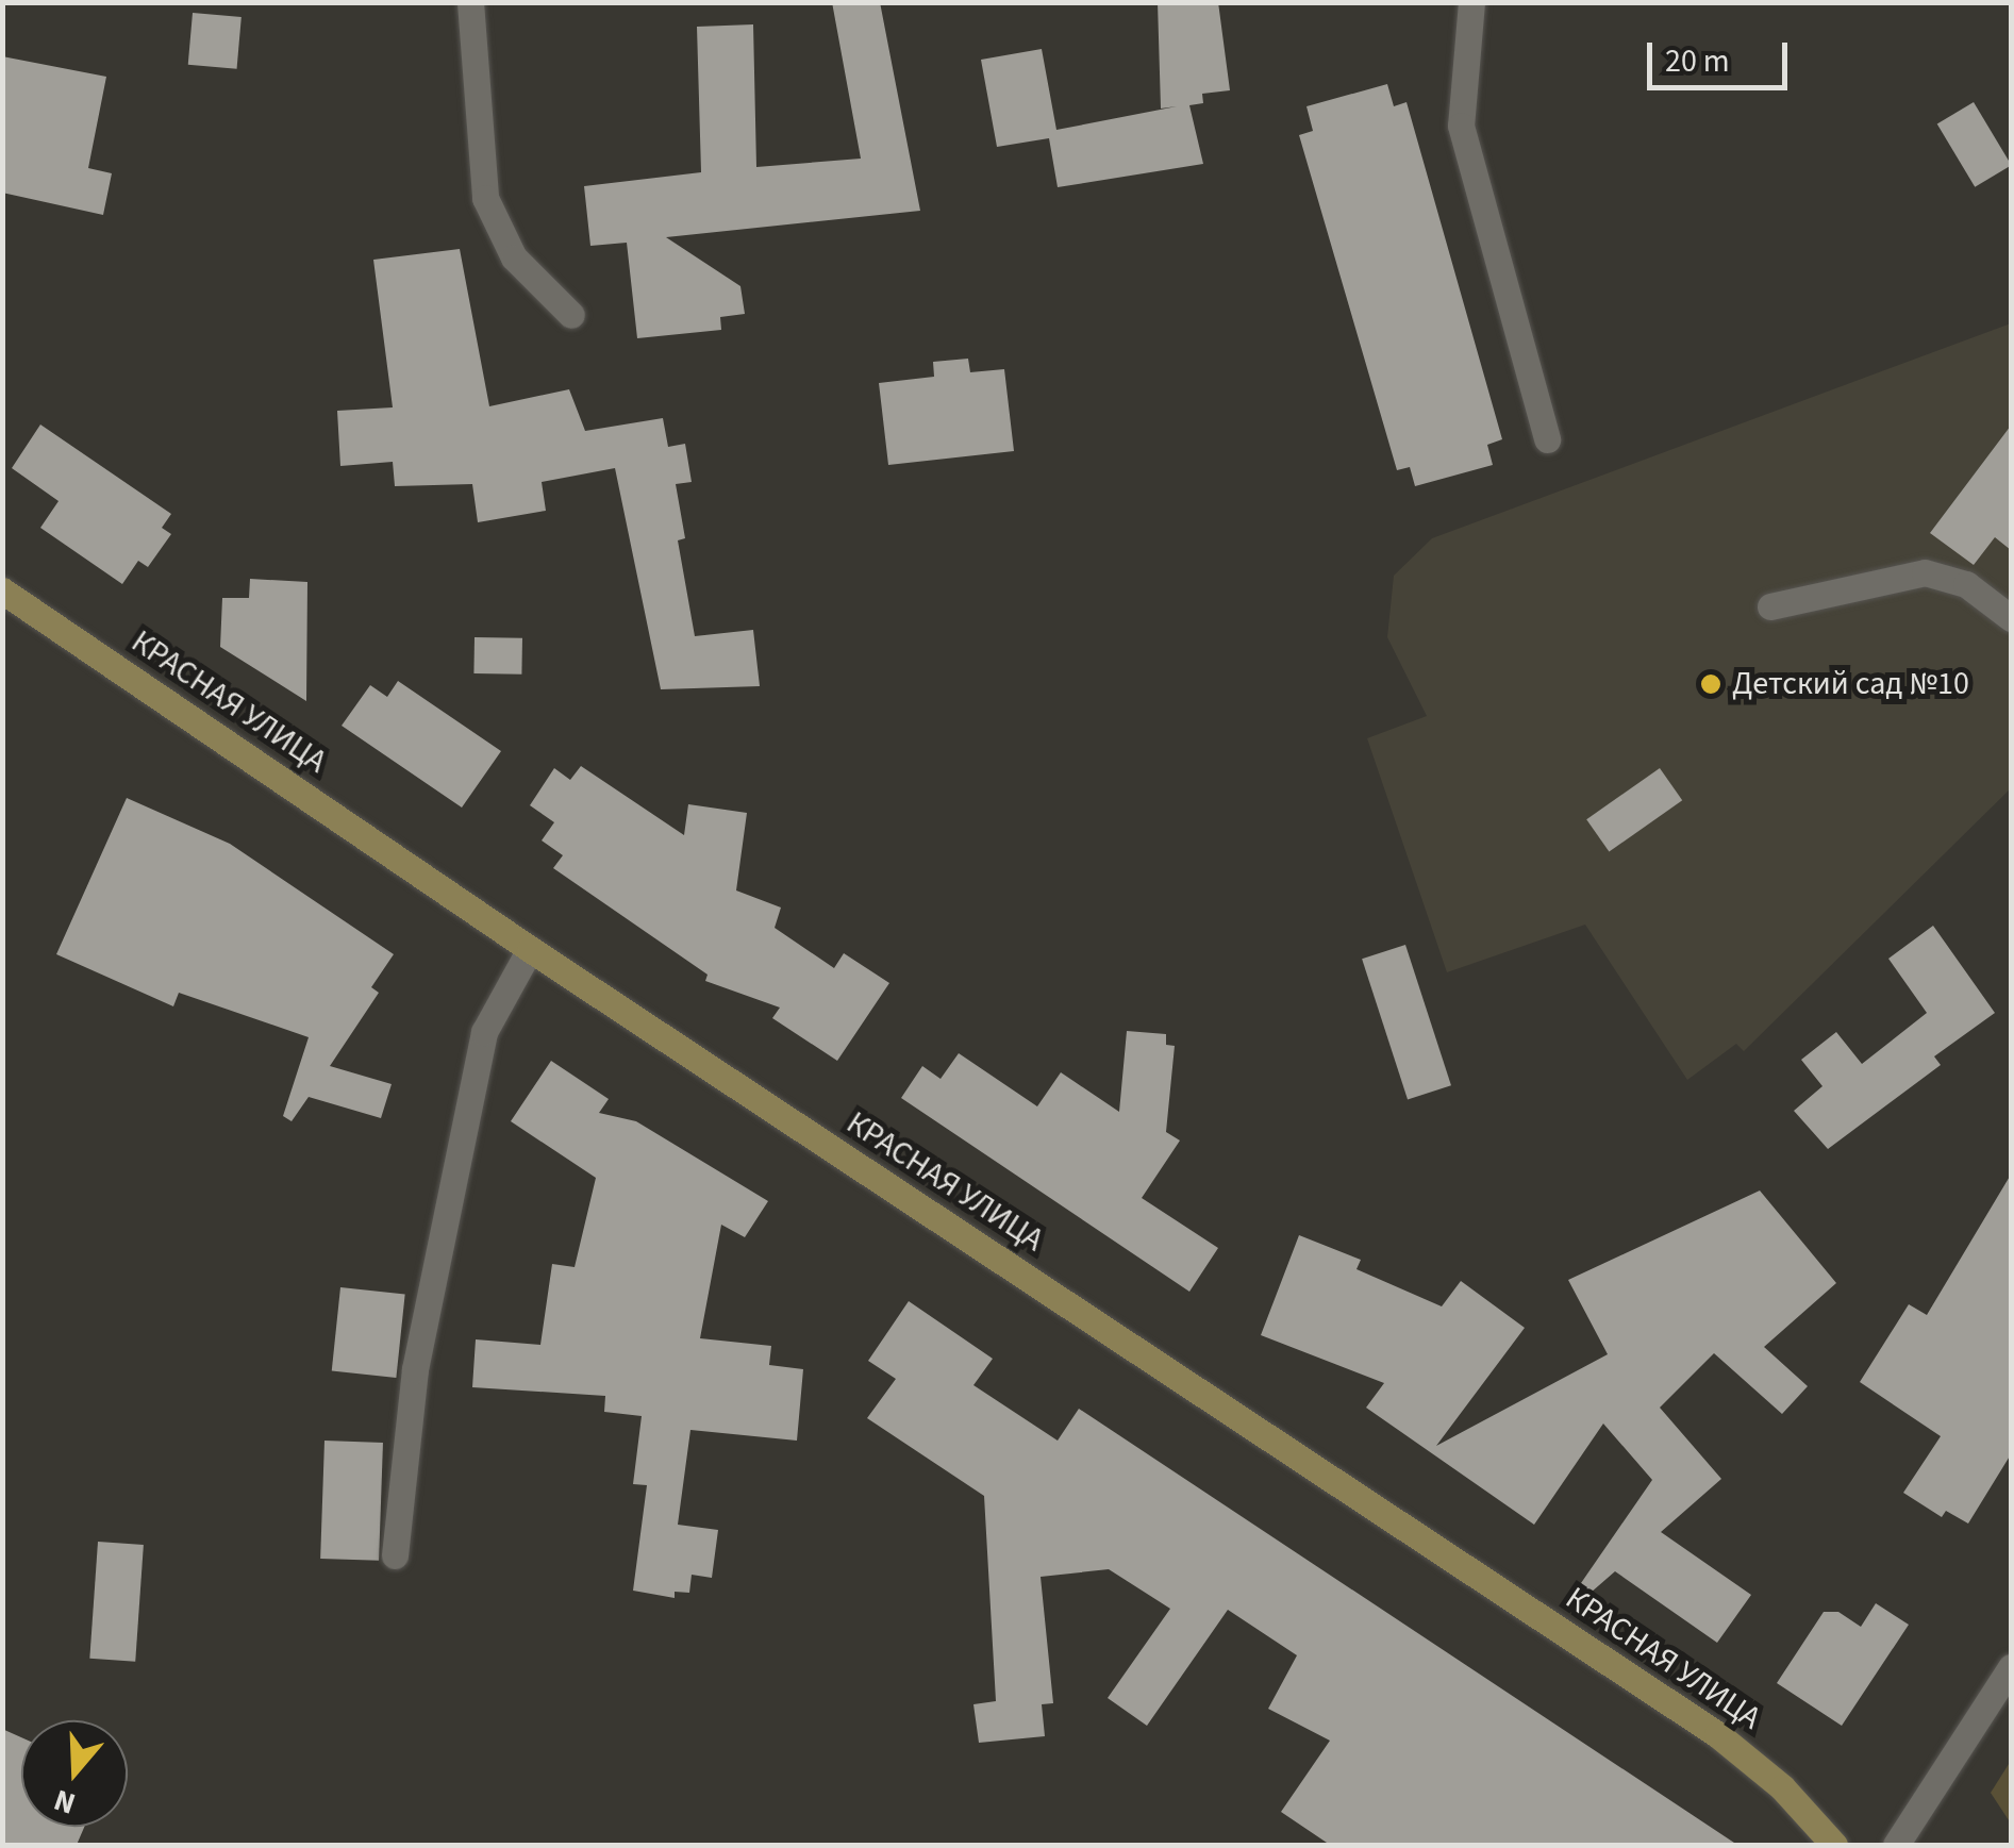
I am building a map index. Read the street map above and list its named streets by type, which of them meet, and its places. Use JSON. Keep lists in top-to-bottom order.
{
  "streets": {
    "main road": ["КРАСНАЯ УЛИЦА"]
  },
  "places": ["Детский сад №10"],
  "scale_bar": "20 m",
  "north": "bottom"
}
